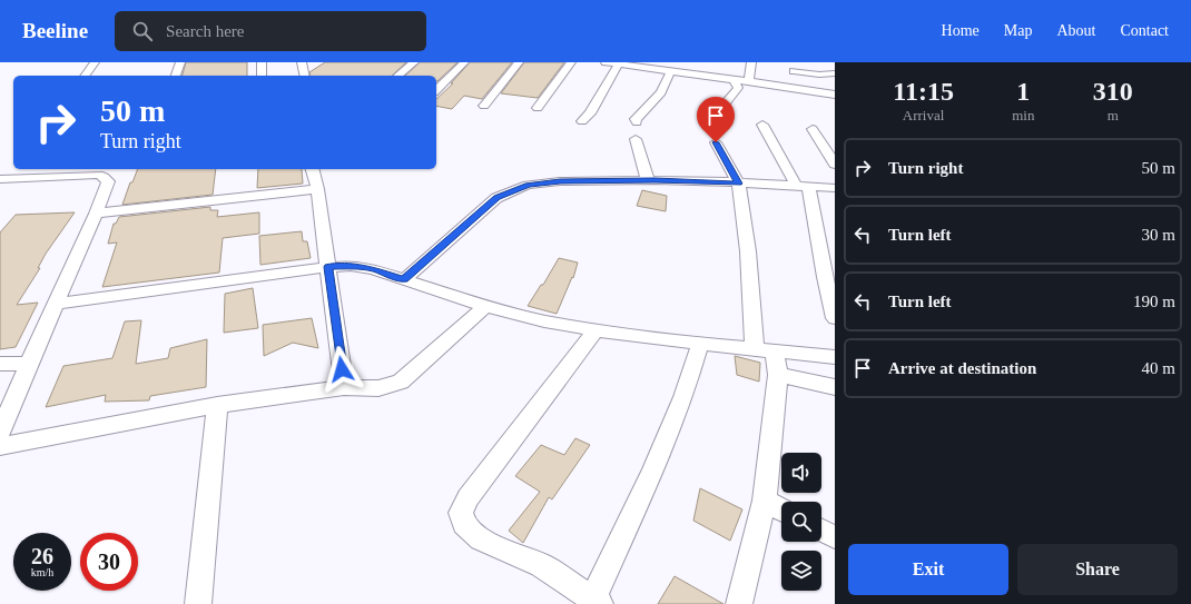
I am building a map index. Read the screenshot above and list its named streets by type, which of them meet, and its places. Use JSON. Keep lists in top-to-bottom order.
{
  "page": {
    "header": "Beeline",
    "search": "Search here",
    "nav": [
      "Home",
      "Map",
      "About",
      "Contact"
    ],
    "eta": [
      "11:15",
      "Arrival",
      "1",
      "min",
      "310",
      "m"
    ],
    "turn": ["50 m", "Turn right"],
    "list": [
      {
        "name": "Turn right",
        "value": "50 m"
      },
      {
        "name": "Turn left",
        "value": "30 m"
      },
      {
        "name": "Turn left",
        "value": "190 m"
      },
      {
        "name": "Arrive at destination",
        "value": "40 m"
      }
    ],
    "speed": "26 km/h",
    "limit": "30",
    "buttons": ["Exit", "Share"]
  }
}
